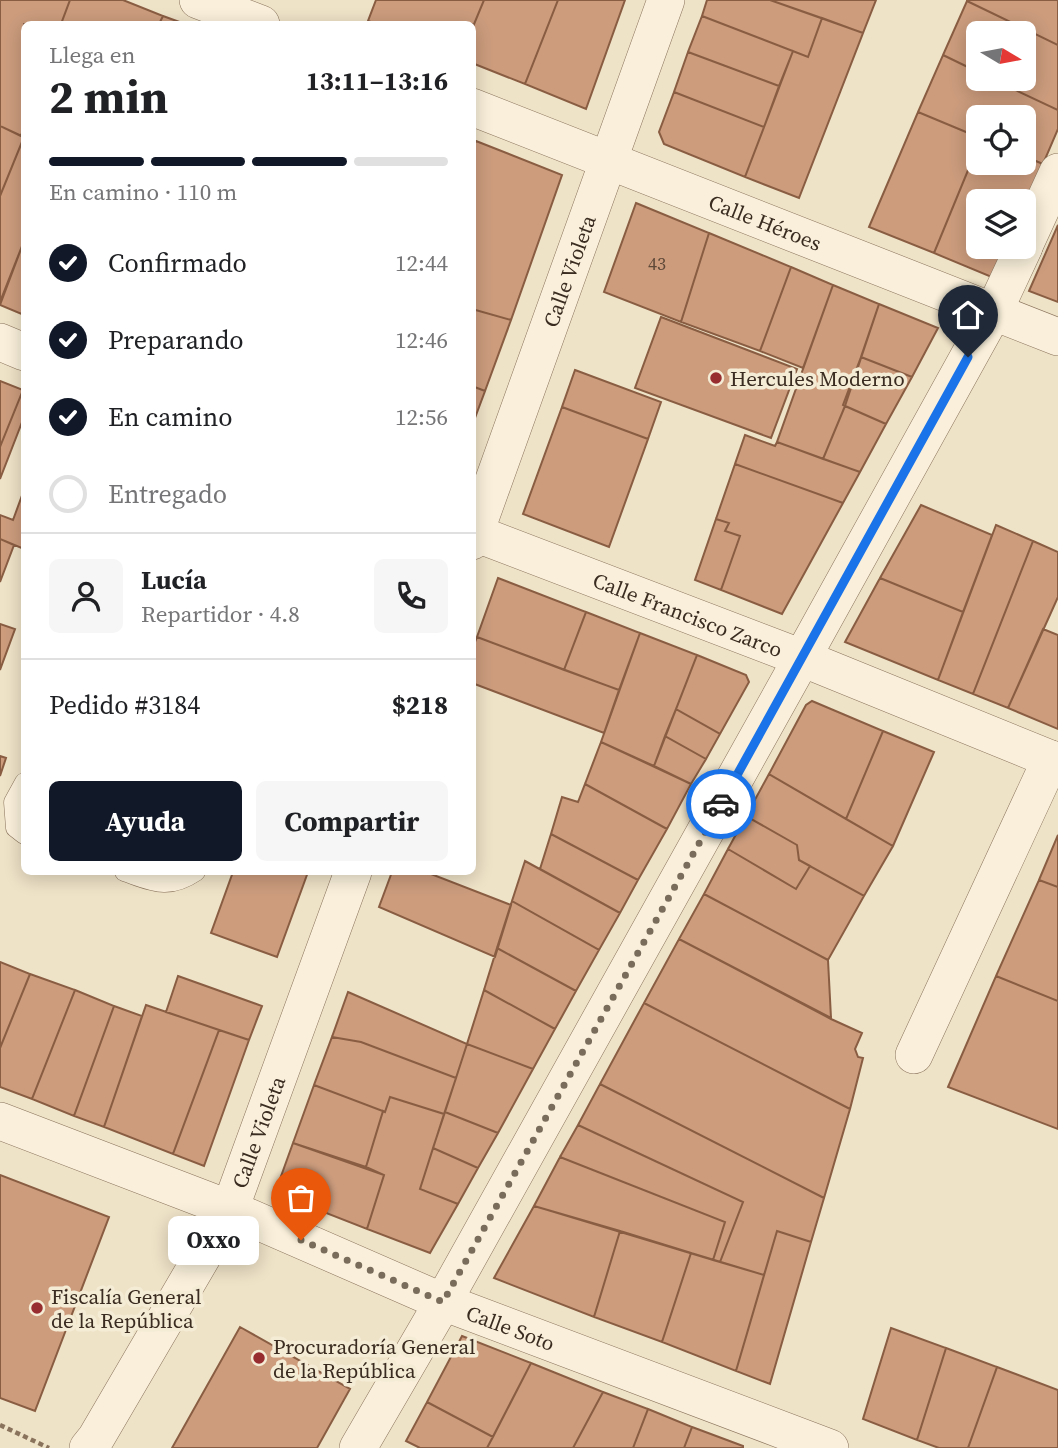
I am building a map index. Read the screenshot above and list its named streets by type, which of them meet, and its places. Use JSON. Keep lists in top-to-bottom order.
{
  "streets": {
    "street": [
      "Calle Héroes",
      "Calle Violeta",
      "Calle Francisco Zarco",
      "Calle Soto"
    ]
  },
  "crossings": [
    ["Calle Héroes", "Calle Violeta"],
    ["Calle Violeta", "Calle Soto"]
  ],
  "places": [
    "Hercules Moderno",
    "Oxxo",
    "Fiscalía General de la República",
    "Procuradoría General de la República"
  ],
  "house_numbers": ["43"],
  "north": "right",
  "page": {
    "heading": ["2 min", "Llega en", "13:11–13:16"],
    "panel": [
      "Lucía",
      "Repartidor · 4.8",
      "Pedido #3184",
      "$218"
    ],
    "bar": "En camino · 110 m",
    "list": [
      ["Confirmado", "12:44"],
      ["Preparando", "12:46"],
      ["En camino", "12:56"],
      "Entregado"
    ],
    "buttons": ["Ayuda", "Compartir"],
    "bubble": "Oxxo"
  }
}
